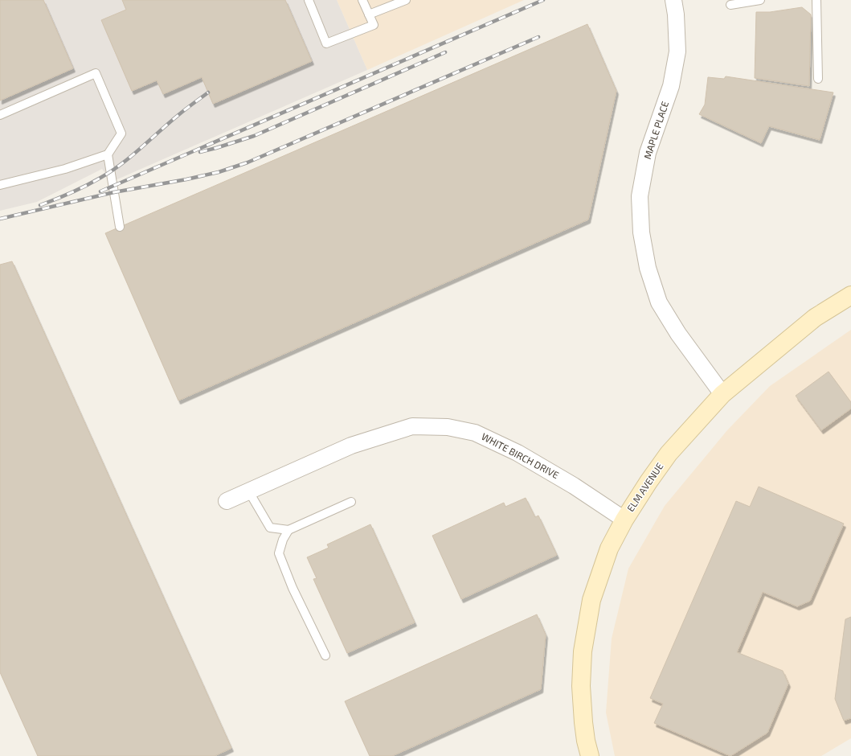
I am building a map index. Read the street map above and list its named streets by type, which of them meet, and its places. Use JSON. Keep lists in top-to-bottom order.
{
  "streets": {
    "street": ["MAPLE PLACE", "WHITE BIRCH DRIVE", "ELM AVENUE"]
  },
  "crossings": [
    ["MAPLE PLACE", "ELM AVENUE"],
    ["WHITE BIRCH DRIVE", "ELM AVENUE"]
  ]
}
